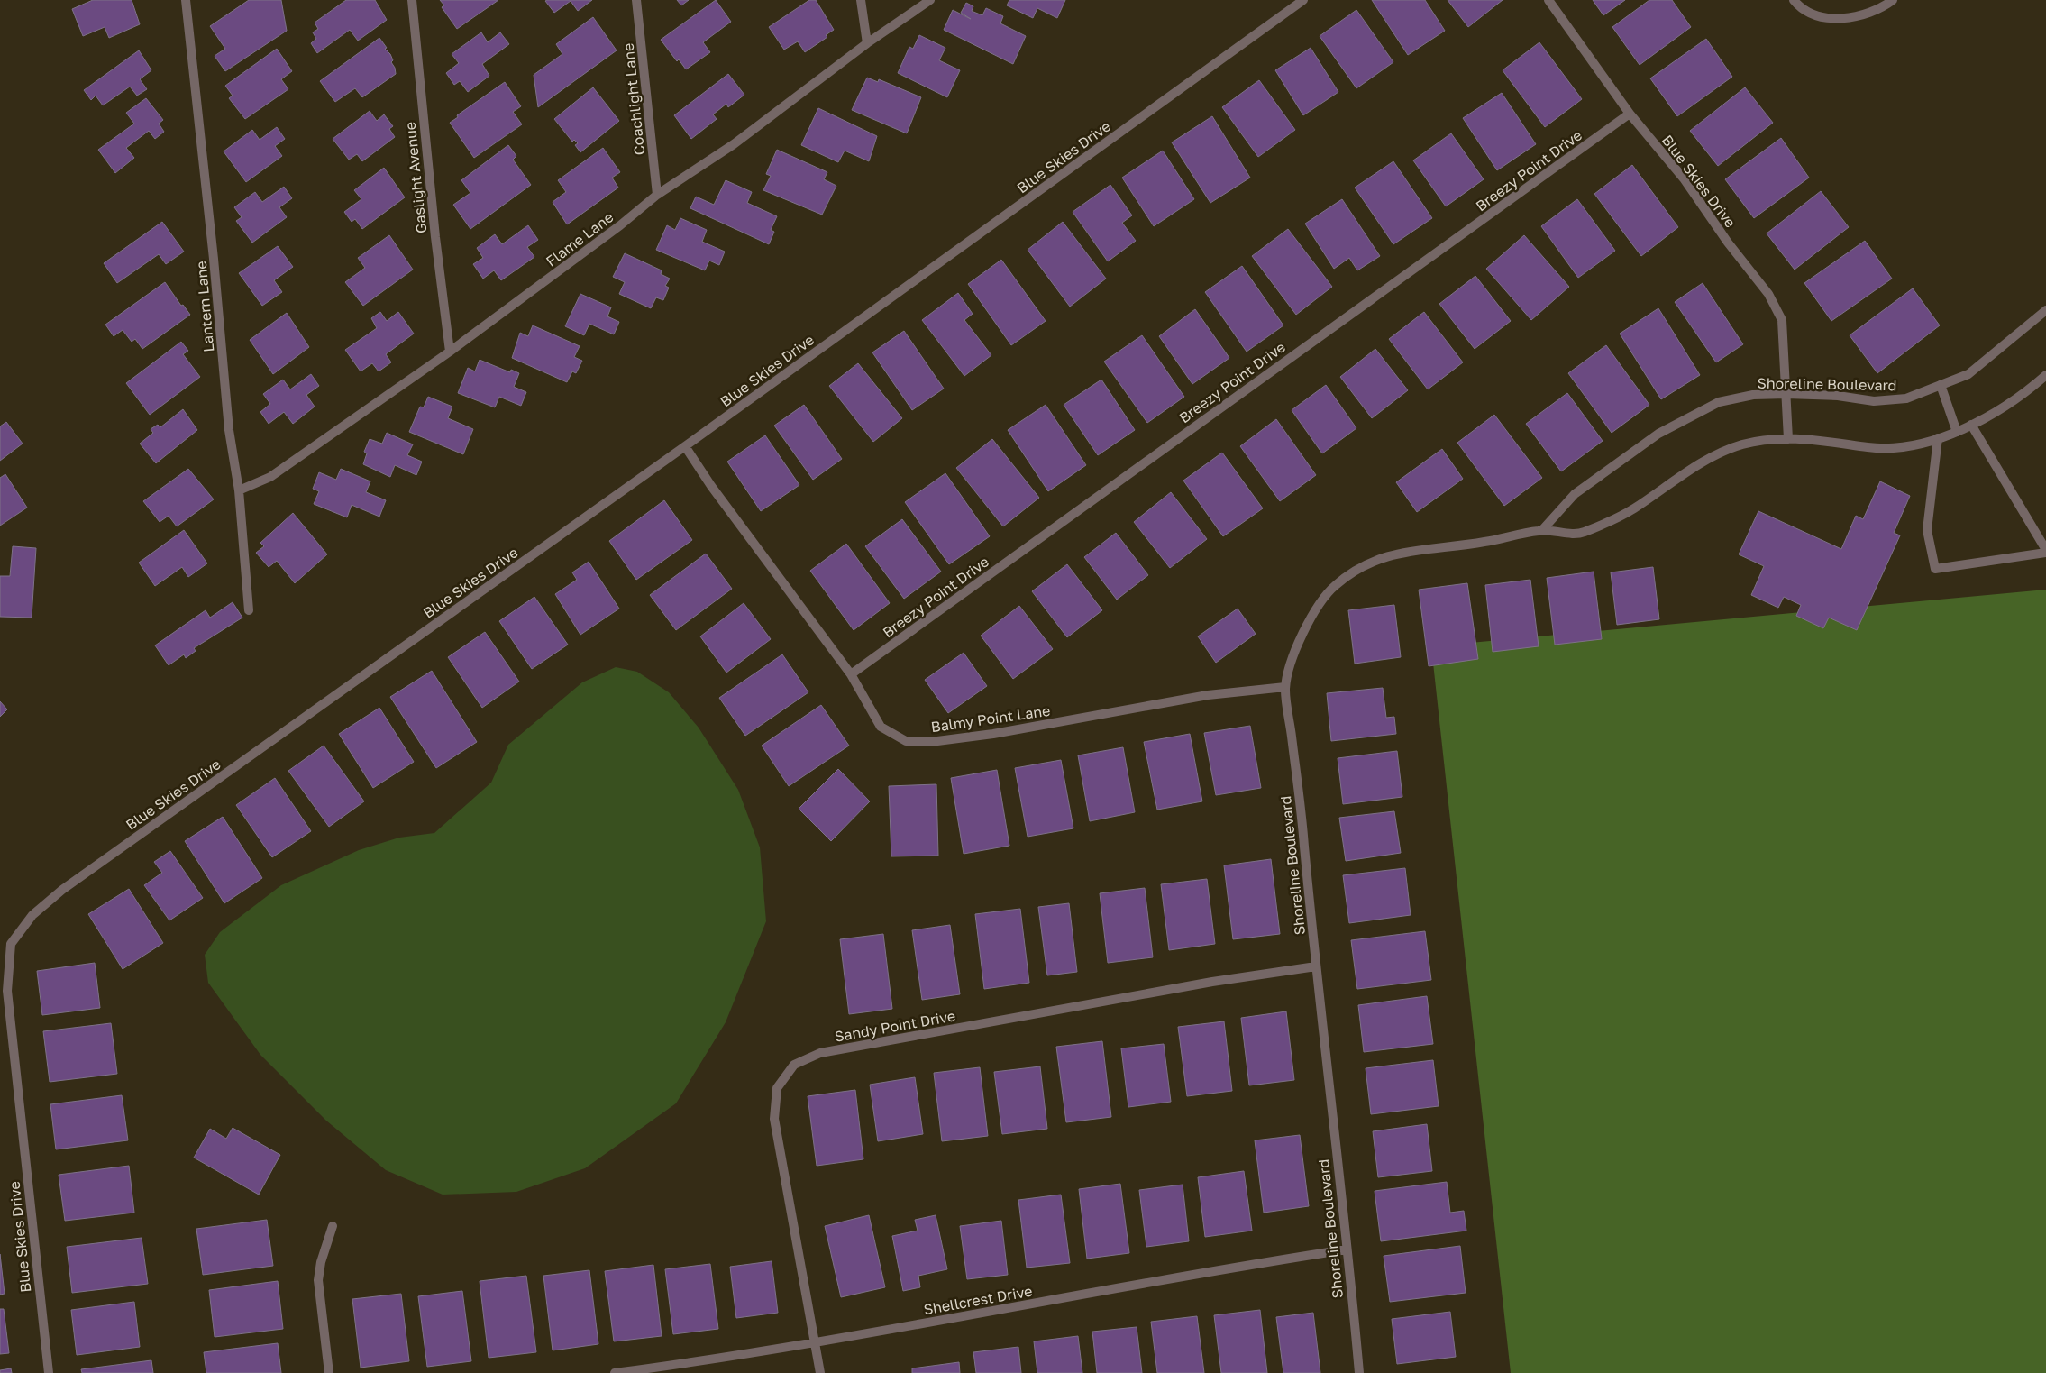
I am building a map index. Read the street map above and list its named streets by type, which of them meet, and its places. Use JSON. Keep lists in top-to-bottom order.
{
  "streets": {
    "street": [
      "Coachlight Lane",
      "Blue Skies Drive",
      "Breezy Point Drive",
      "Gaslight Avenue",
      "Flame Lane",
      "Lantern Lane",
      "Shoreline Boulevard",
      "Balmy Point Lane",
      "Sandy Point Drive",
      "Shellcrest Drive"
    ]
  },
  "crossings": [
    ["Coachlight Lane", "Flame Lane"],
    ["Blue Skies Drive", "Breezy Point Drive"],
    ["Blue Skies Drive", "Shoreline Boulevard"],
    ["Blue Skies Drive", "Balmy Point Lane"],
    ["Breezy Point Drive", "Balmy Point Lane"],
    ["Gaslight Avenue", "Flame Lane"],
    ["Flame Lane", "Lantern Lane"],
    ["Shoreline Boulevard", "Balmy Point Lane"],
    ["Shoreline Boulevard", "Sandy Point Drive"],
    ["Shoreline Boulevard", "Shellcrest Drive"],
    ["Sandy Point Drive", "Shellcrest Drive"]
  ]
}
